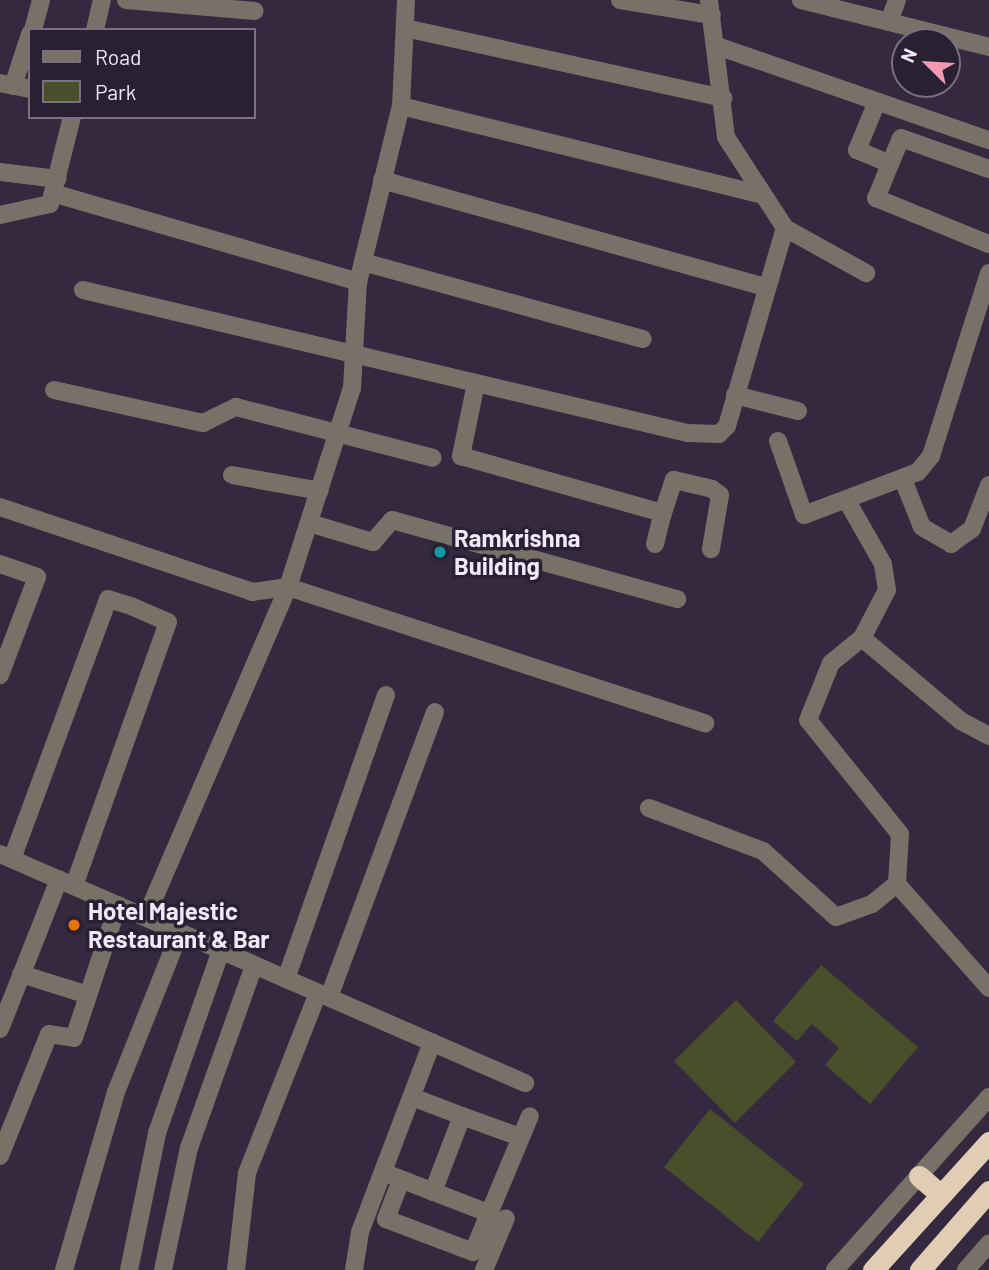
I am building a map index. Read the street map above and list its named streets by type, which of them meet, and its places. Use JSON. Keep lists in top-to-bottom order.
{
  "places": ["Ramkrishna Building", "Hotel Majestic Restaurant & Bar"],
  "legend": ["Road", "Park"],
  "north": "top left"
}
